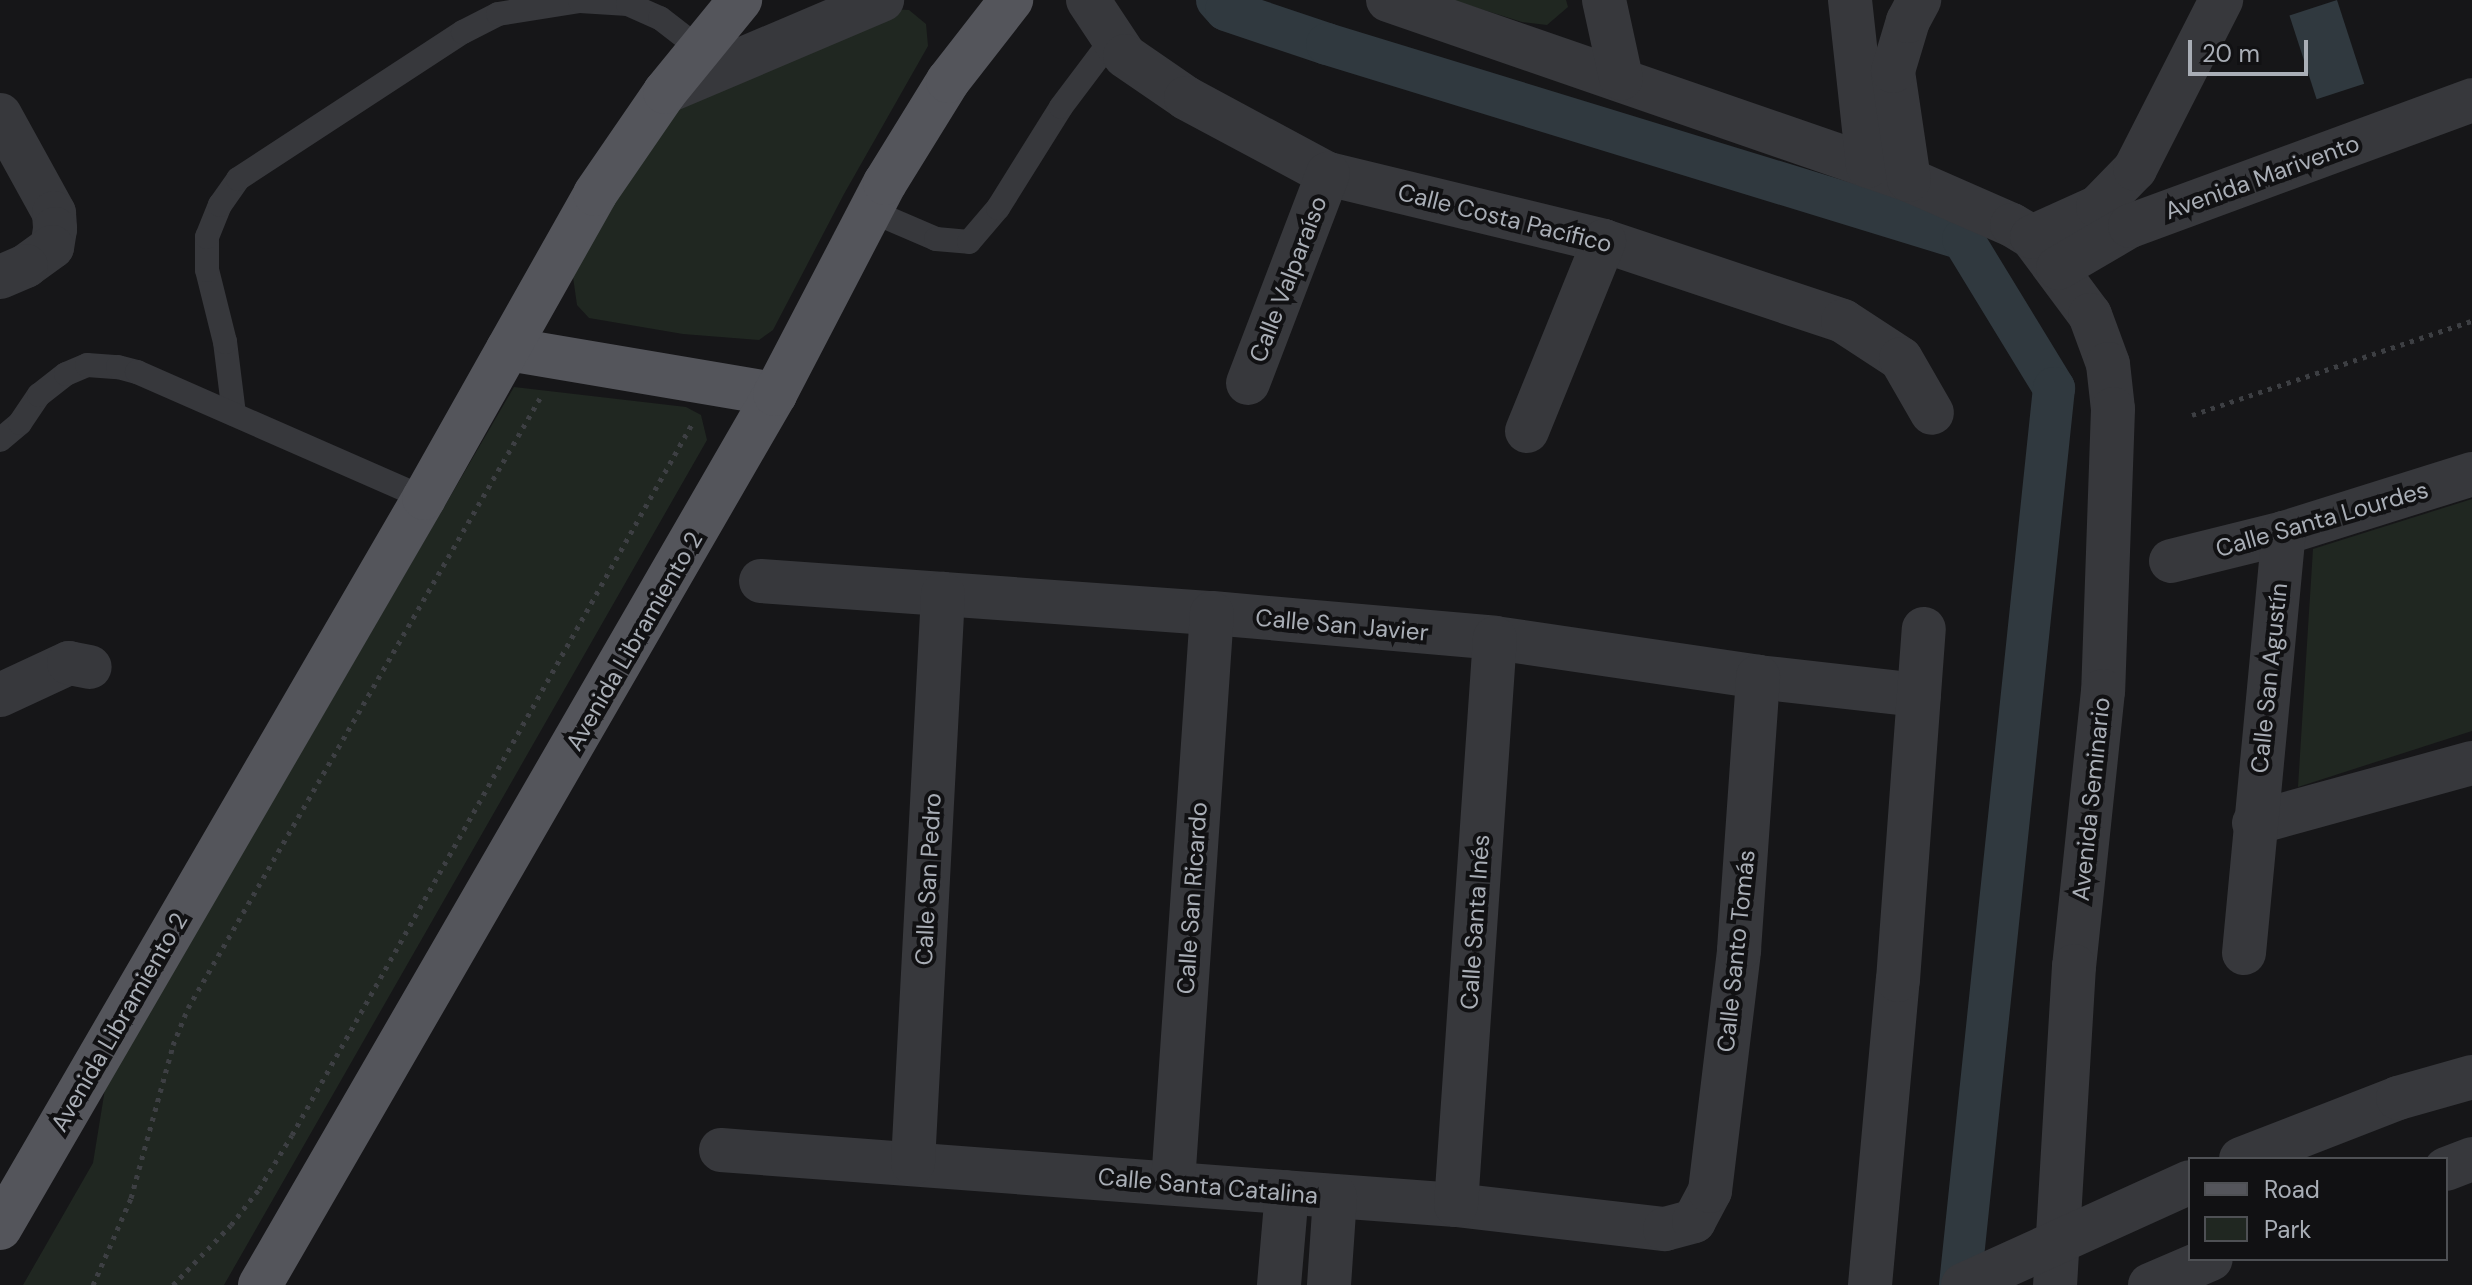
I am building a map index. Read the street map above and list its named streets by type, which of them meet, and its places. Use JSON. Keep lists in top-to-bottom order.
{
  "streets": {
    "main road": ["Avenida Libramiento 2"],
    "street": [
      "Avenida Marivento",
      "Calle Costa Pacífico",
      "Calle Valparaíso",
      "Calle Santa Lourdes",
      "Calle San Javier",
      "Calle San Agustín",
      "Avenida Seminario",
      "Calle San Pedro",
      "Calle San Ricardo",
      "Calle Santa Inés",
      "Calle Santo Tomás",
      "Calle Santa Catalina"
    ]
  },
  "crossings": [
    ["Avenida Marivento", "Avenida Seminario"],
    ["Calle Costa Pacífico", "Calle Valparaíso"],
    ["Calle Santa Lourdes", "Calle San Agustín"],
    ["Calle San Javier", "Calle San Pedro"],
    ["Calle San Javier", "Calle San Ricardo"],
    ["Calle San Javier", "Calle Santa Inés"],
    ["Calle San Javier", "Calle Santo Tomás"],
    ["Calle San Pedro", "Calle Santa Catalina"],
    ["Calle San Ricardo", "Calle Santa Catalina"],
    ["Calle Santa Inés", "Calle Santa Catalina"],
    ["Calle Santo Tomás", "Calle Santa Catalina"]
  ],
  "legend": ["Road", "Park"],
  "scale_bar": "20 m"
}
